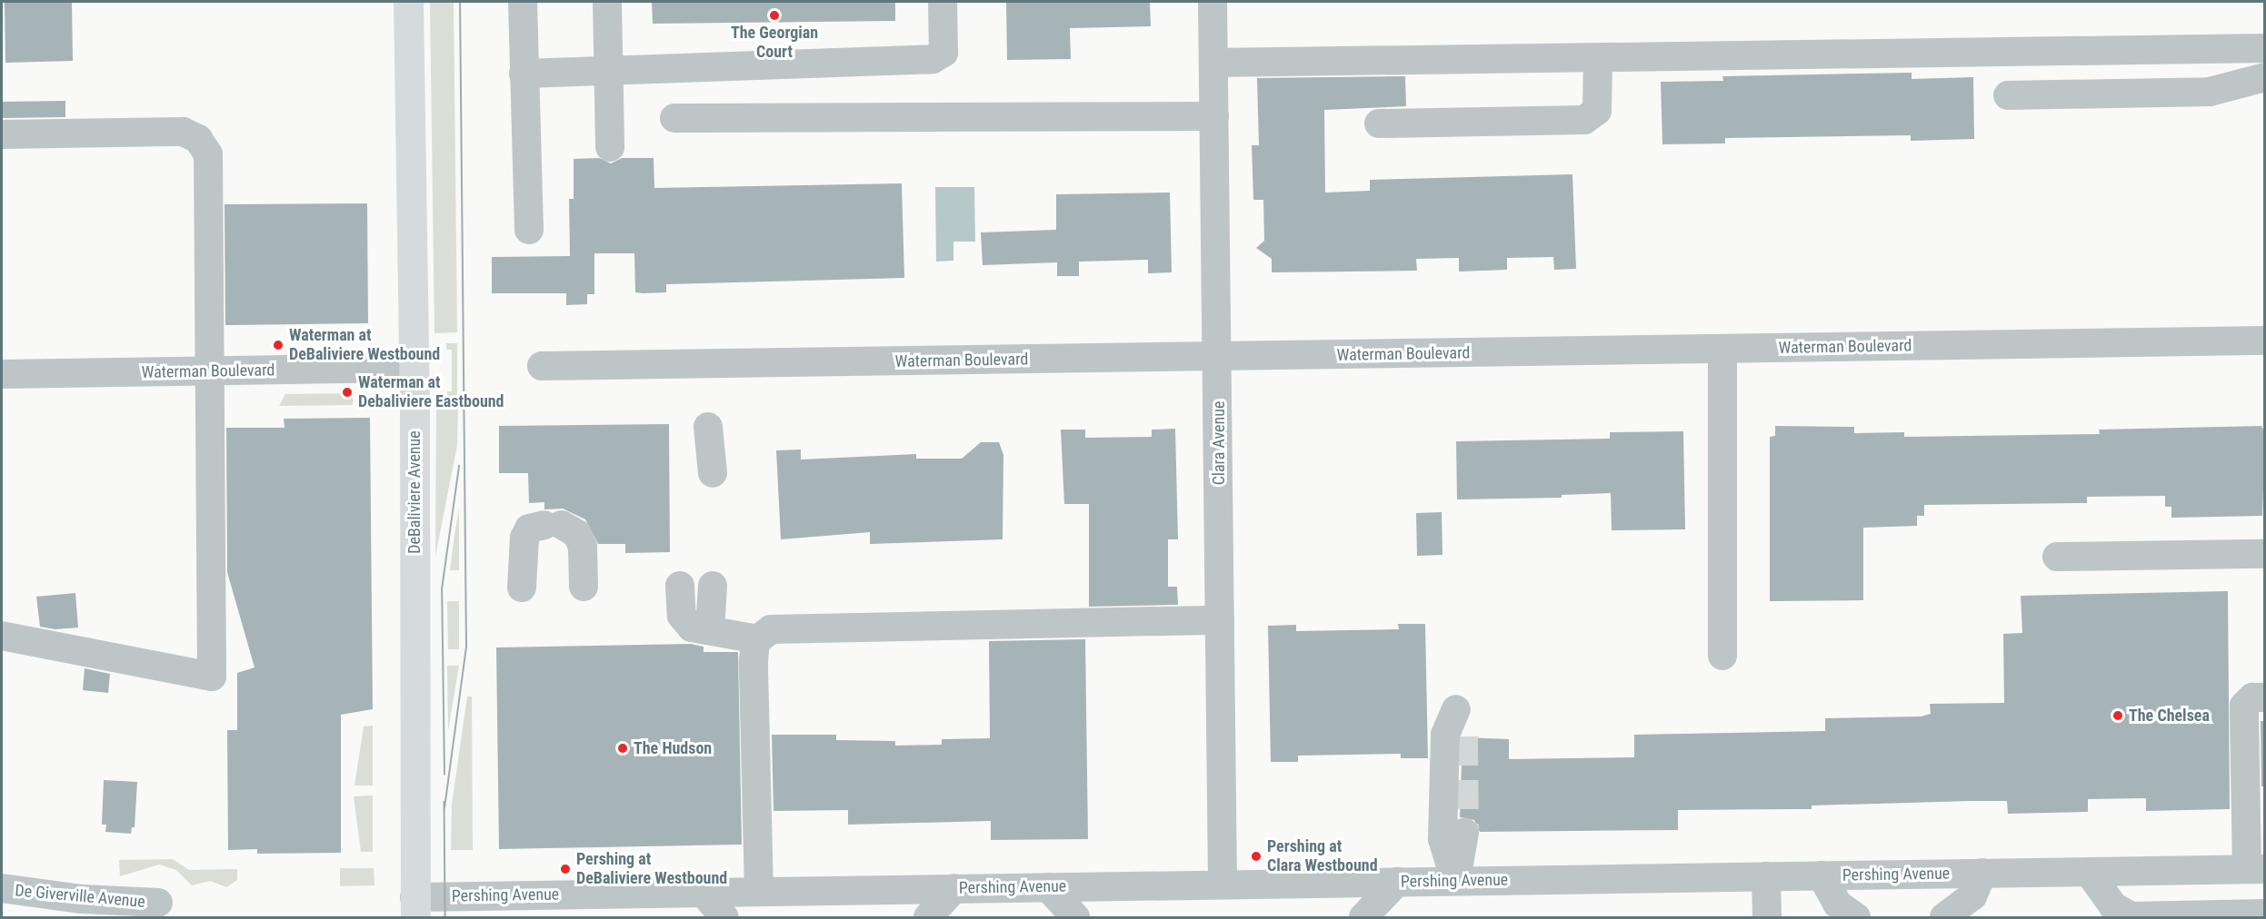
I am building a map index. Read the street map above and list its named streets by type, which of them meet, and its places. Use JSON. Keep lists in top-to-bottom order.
{
  "streets": {
    "main road": ["DeBaliviere Avenue"],
    "street": [
      "Waterman Boulevard",
      "Clara Avenue",
      "Pershing Avenue",
      "De Giverville Avenue"
    ]
  },
  "crossings": [
    ["Waterman Boulevard", "Clara Avenue"],
    ["Waterman Boulevard", "DeBaliviere Avenue"],
    ["Clara Avenue", "Pershing Avenue"],
    ["DeBaliviere Avenue", "Pershing Avenue"]
  ],
  "places": [
    "The Georgian Court",
    "Waterman at DeBaliviere Westbound",
    "Waterman at Debaliviere Eastbound",
    "The Chelsea",
    "The Hudson",
    "Pershing at Clara Westbound",
    "Pershing at DeBaliviere Westbound"
  ]
}
